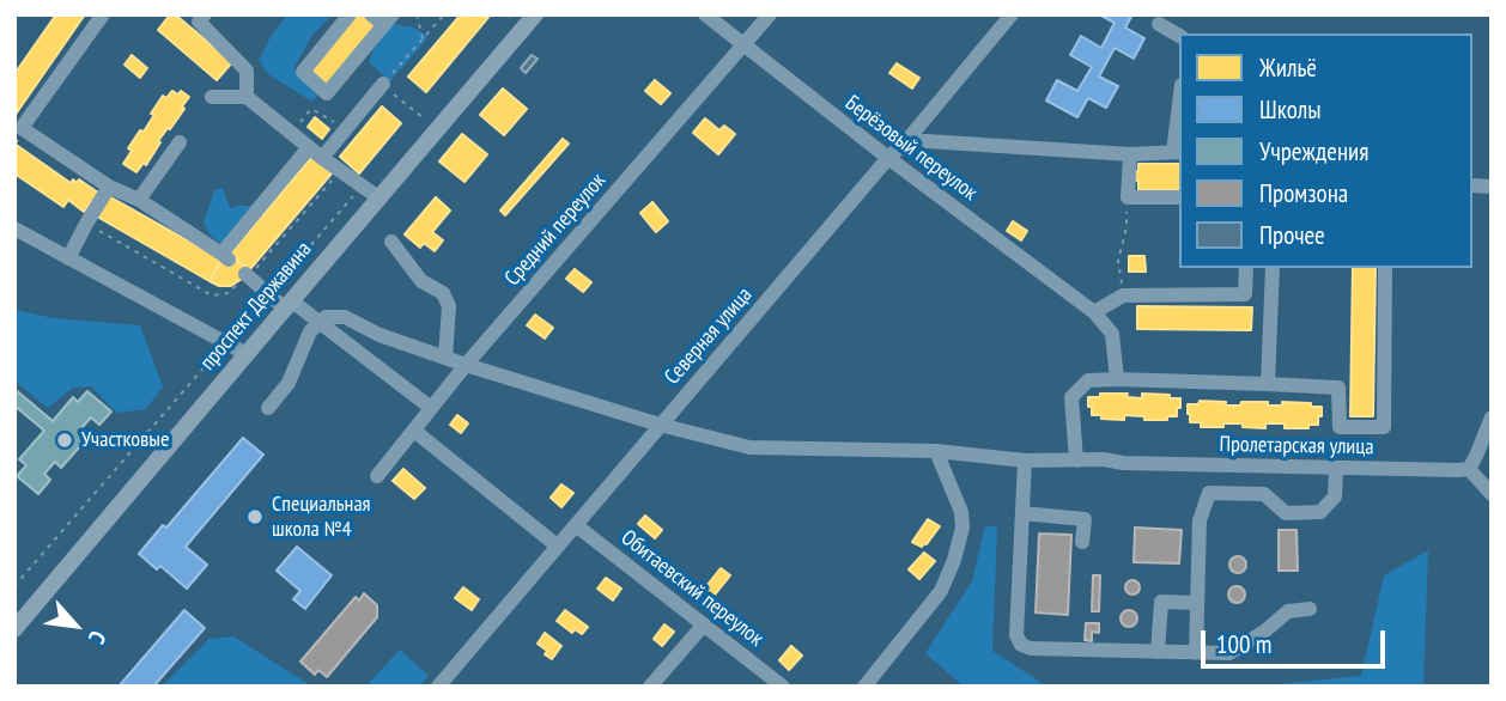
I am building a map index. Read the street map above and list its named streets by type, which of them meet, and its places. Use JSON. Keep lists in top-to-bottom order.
{
  "streets": {
    "main road": ["проспект Державина"],
    "street": [
      "Берёзовый переулок",
      "Средний переулок",
      "Северная улица",
      "Пролетарская улица",
      "Обитаевский переулок"
    ]
  },
  "crossings": [
    ["Берёзовый переулок", "Средний переулок"],
    ["Берёзовый переулок", "Северная улица"],
    ["Средний переулок", "Пролетарская улица"],
    ["Северная улица", "Пролетарская улица"],
    ["Северная улица", "Обитаевский переулок"]
  ],
  "places": ["Участковые", "Специальная школа №4"],
  "legend": [
    "Жильё",
    "Школы",
    "Учреждения",
    "Промзона",
    "Прочее"
  ],
  "scale_bar": "100 m",
  "north": "bottom right"
}
